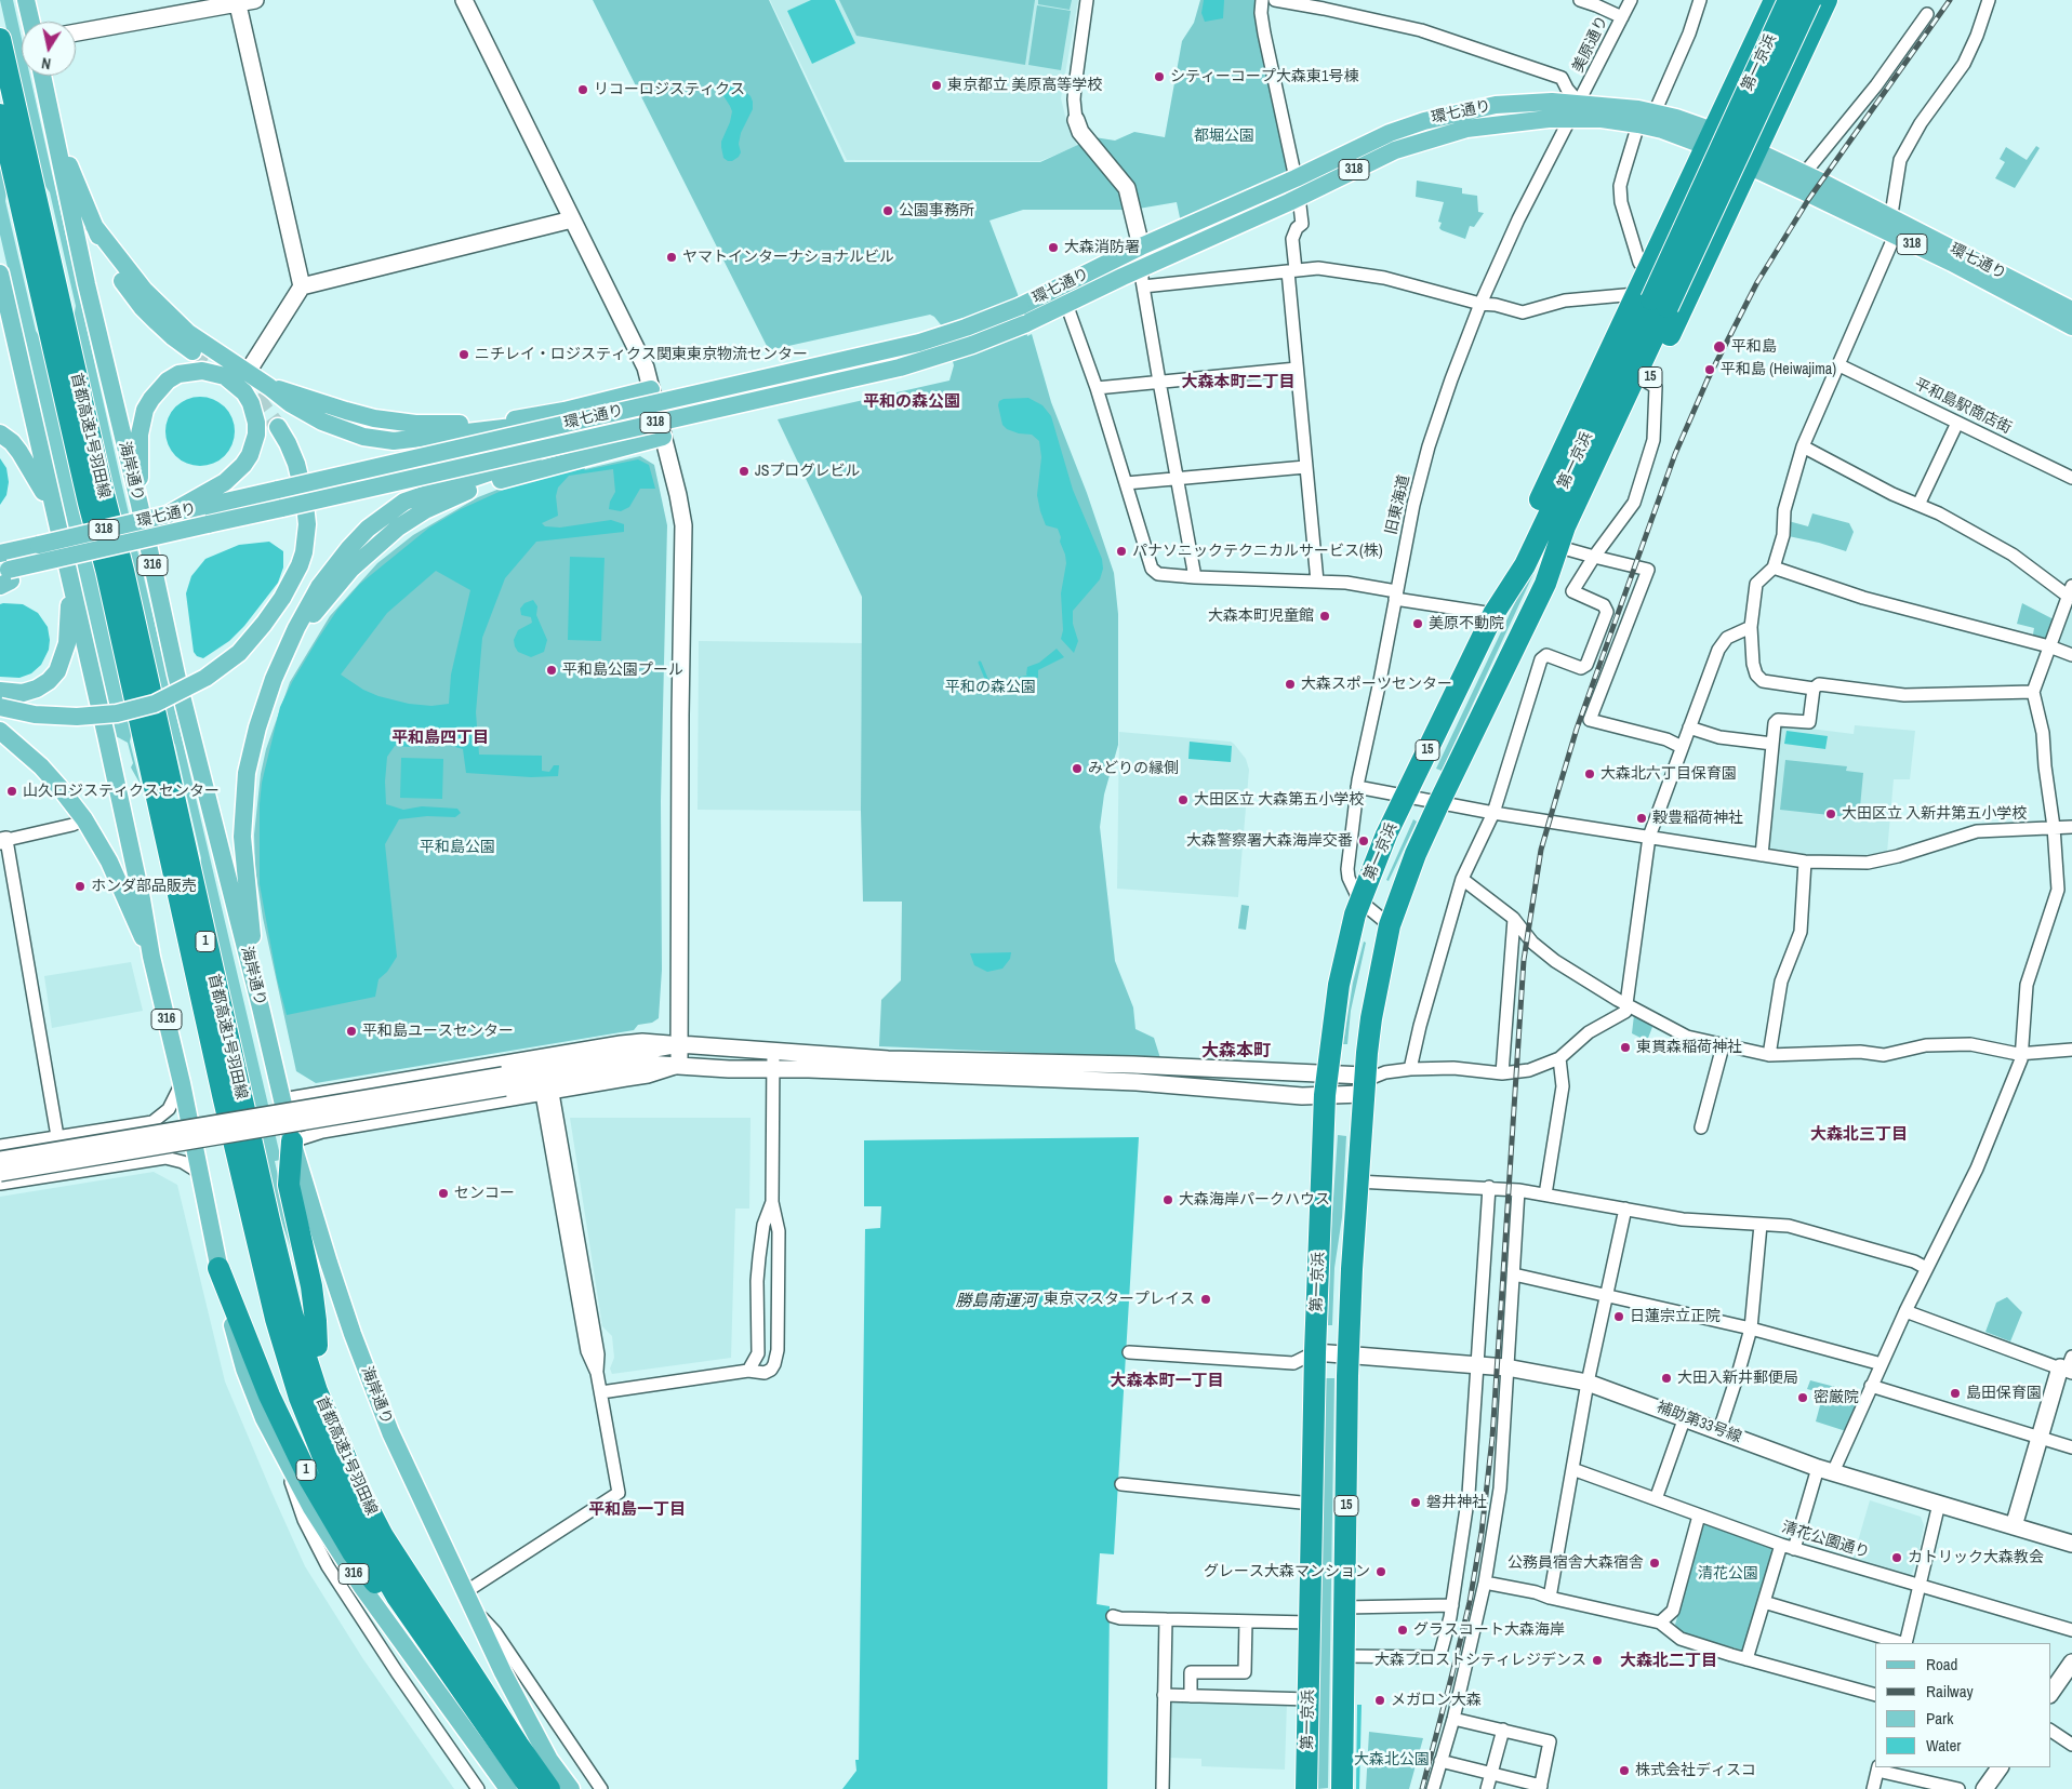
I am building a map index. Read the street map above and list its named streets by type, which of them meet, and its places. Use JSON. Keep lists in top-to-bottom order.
{
  "streets": {
    "highway": [
      "第一京浜",
      "15",
      "首都高速1号羽田線",
      "1"
    ],
    "main road": [
      "環七通り",
      "318",
      "海岸通り",
      "316"
    ],
    "street": [
      "美原通り",
      "平和島駅商店街",
      "旧東海道",
      "補助第33号線",
      "清花公園通り"
    ]
  },
  "crossings": [
    ["美原通り", "環七通り"],
    ["美原通り", "旧東海道"],
    ["第一京浜", "15"],
    ["第一京浜", "旧東海道"],
    ["第一京浜", "補助第33号線"],
    ["環七通り", "15"],
    ["環七通り", "旧東海道"],
    ["首都高速1号羽田線", "1"],
    ["海岸通り", "316"],
    ["316", "1"]
  ],
  "districts": [
    "大森本町二丁目",
    "平和の森公園",
    "平和島四丁目",
    "大森本町",
    "大森北三丁目",
    "大森本町一丁目",
    "平和島一丁目",
    "大森北二丁目"
  ],
  "water": ["勝島南運河"],
  "parks": [
    "都堀公園",
    "平和の森公園",
    "平和島公園",
    "清花公園",
    "大森北公園"
  ],
  "places": [
    "シティーコープ大森東1号棟",
    "東京都立 美原高等学校",
    "リコーロジスティクス",
    "公園事務所",
    "大森消防署",
    "ヤマトインターナショナルビル",
    "平和島",
    "ニチレイ・ロジスティクス関東東京物流センター",
    "平和島 (Heiwajima)",
    "JSプログレビル",
    "パナソニックテクニカルサービス(株)",
    "大森本町児童館",
    "美原不動院",
    "平和島公園プール",
    "大森スポーツセンター",
    "みどりの縁側",
    "大森北六丁目保育園",
    "山久ロジスティクスセンター",
    "大田区立 大森第五小学校",
    "大田区立 入新井第五小学校",
    "穀豊稲荷神社",
    "大森警察署大森海岸交番",
    "ホンダ部品販売",
    "平和島ユースセンター",
    "東貫森稲荷神社",
    "センコー",
    "大森海岸パークハウス",
    "東京マスタープレイス",
    "日蓮宗立正院",
    "大田入新井郵便局",
    "島田保育園",
    "密厳院",
    "磐井神社",
    "カトリック大森教会",
    "公務員宿舎大森宿舎",
    "グレース大森マンション",
    "グラスコート大森海岸",
    "大森プロストシティレジデンス",
    "メガロン大森",
    "株式会社ディスコ"
  ],
  "legend": [
    "Road",
    "Railway",
    "Park",
    "Water"
  ],
  "north": "bottom"
}
